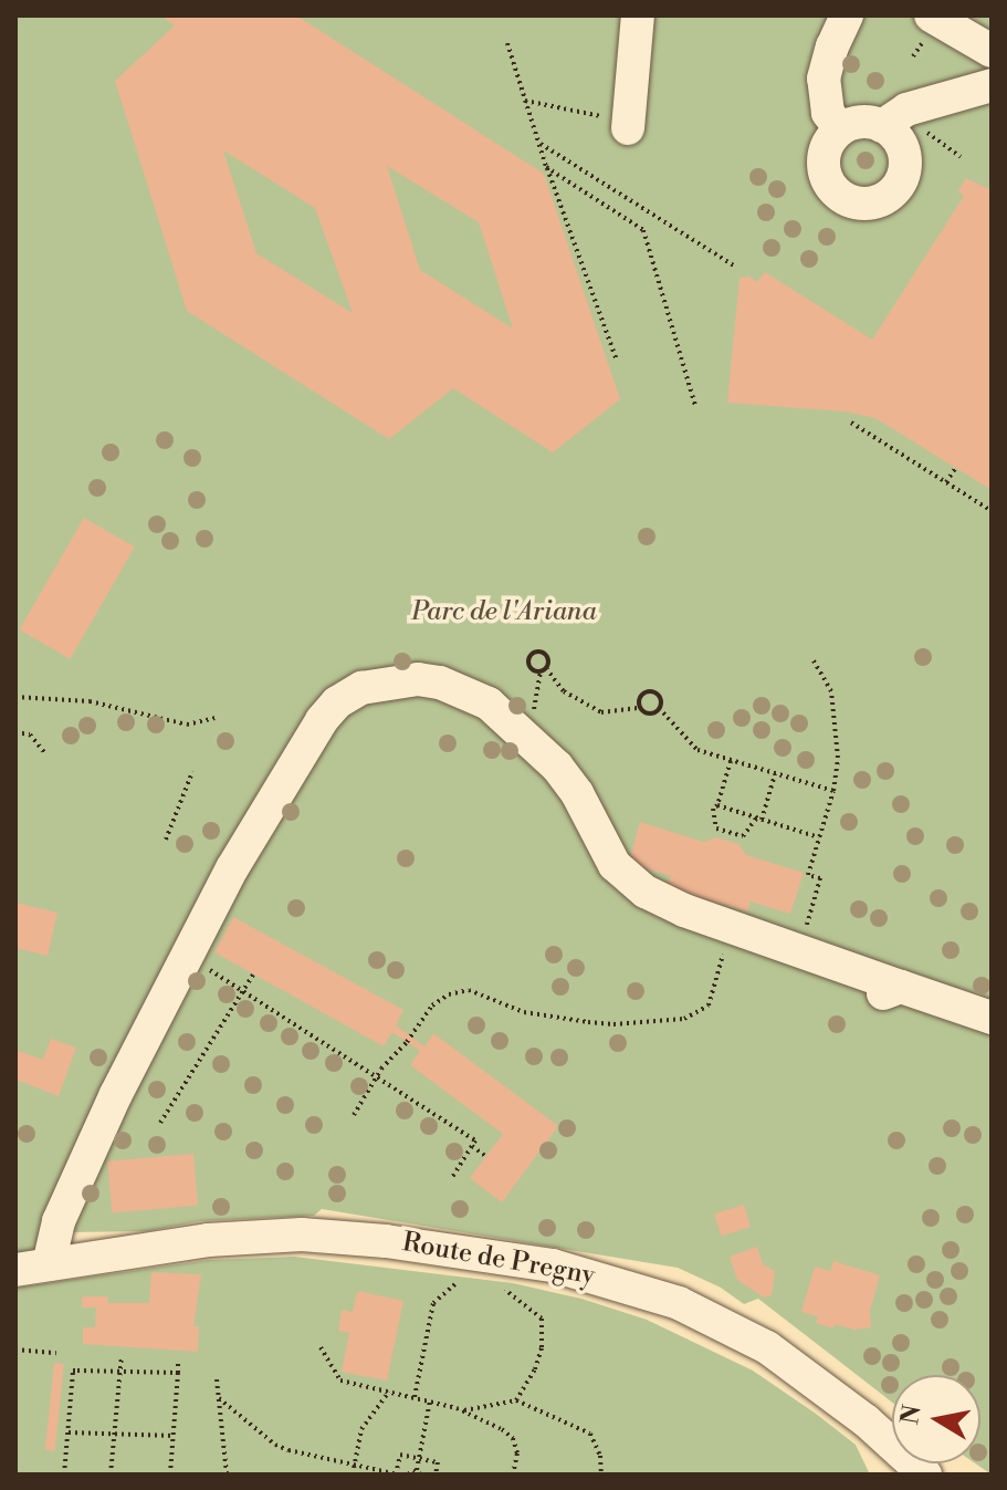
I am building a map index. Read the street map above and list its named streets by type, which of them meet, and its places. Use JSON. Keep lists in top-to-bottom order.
{
  "streets": {
    "street": ["Route de Pregny"]
  },
  "parks": ["Parc de l'Ariana"],
  "north": "left"
}
